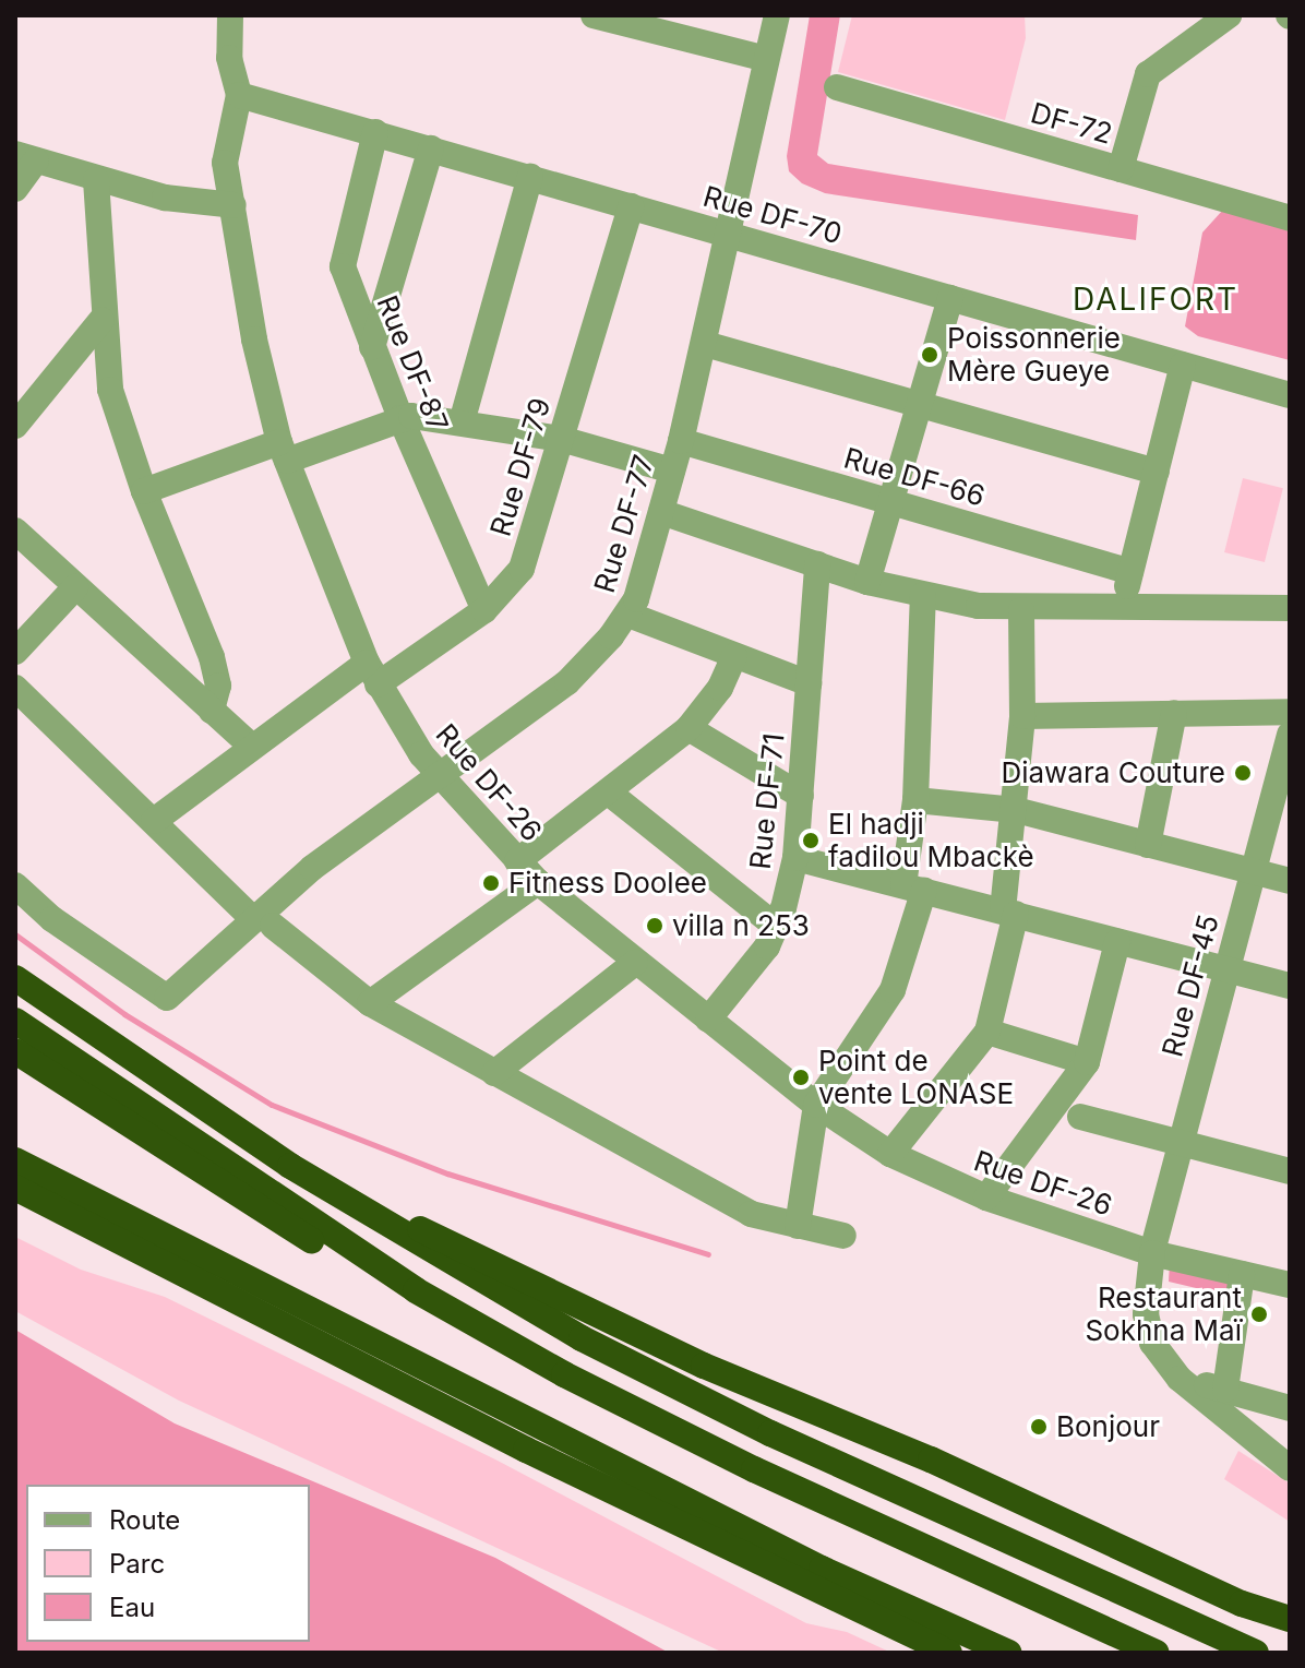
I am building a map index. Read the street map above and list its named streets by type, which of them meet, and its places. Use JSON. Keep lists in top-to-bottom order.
{
  "streets": {
    "street": [
      "DF-72",
      "Rue DF-70",
      "Rue DF-87",
      "Rue DF-79",
      "Rue DF-66",
      "Rue DF-77",
      "Rue DF-26",
      "Rue DF-71",
      "Rue DF-45"
    ]
  },
  "crossings": [
    ["Rue DF-70", "Rue DF-87"],
    ["Rue DF-70", "Rue DF-79"],
    ["Rue DF-70", "Rue DF-77"],
    ["Rue DF-70", "Rue DF-26"],
    ["Rue DF-87", "Rue DF-79"],
    ["Rue DF-79", "Rue DF-26"],
    ["Rue DF-66", "Rue DF-77"],
    ["Rue DF-77", "Rue DF-26"],
    ["Rue DF-26", "Rue DF-71"],
    ["Rue DF-26", "Rue DF-45"]
  ],
  "districts": ["DALIFORT"],
  "places": [
    "Poissonnerie Mère Gueye",
    "Diawara Couture",
    "El hadji fadilou Mbackè",
    "Fitness Doolee",
    "villa n 253",
    "Point de vente LONASE",
    "Restaurant Sokhna Maï",
    "Bonjour"
  ],
  "legend": ["Route", "Parc", "Eau"]
}
